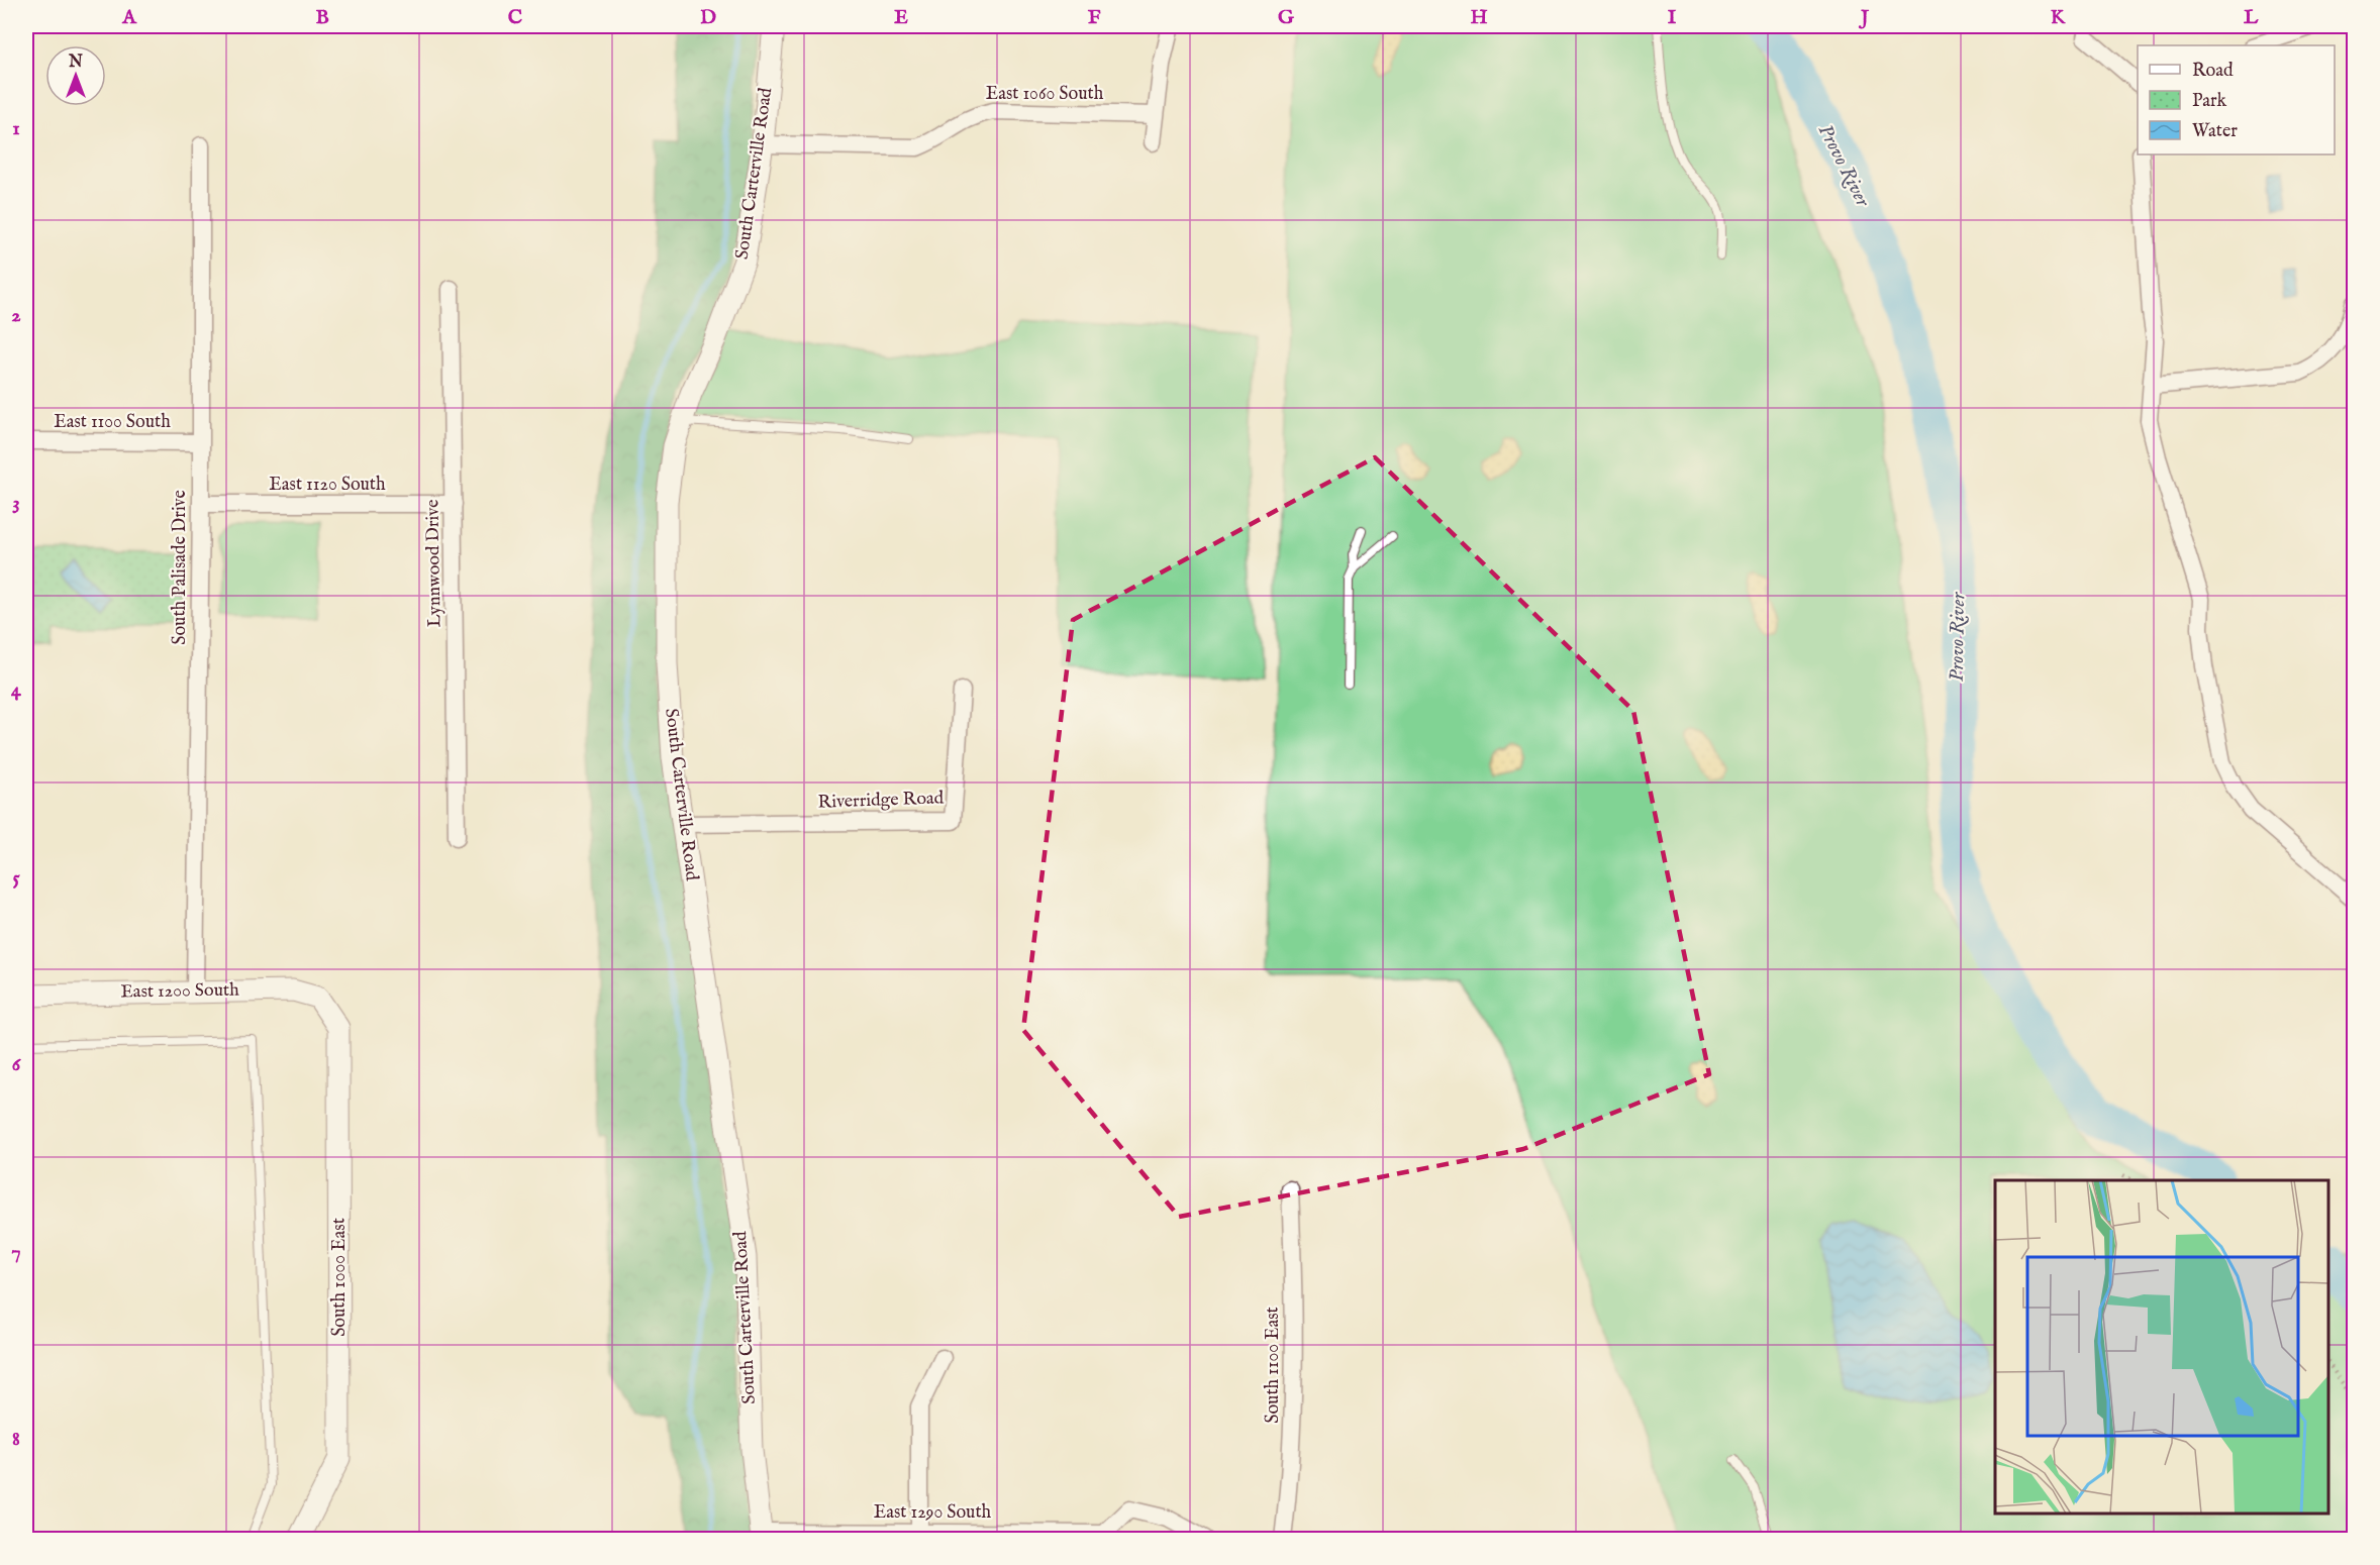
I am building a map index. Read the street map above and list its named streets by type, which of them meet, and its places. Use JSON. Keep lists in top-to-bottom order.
{
  "streets": {
    "street": [
      "East 1060 South",
      "South Carterville Road",
      "East 1100 South",
      "East 1120 South",
      "Lynnwood Drive",
      "South Palisade Drive",
      "Riverridge Road",
      "East 1200 South",
      "South 1000 East",
      "South 1100 East",
      "East 1290 South"
    ]
  },
  "crossings": [
    ["East 1060 South", "South Carterville Road"],
    ["South Carterville Road", "Riverridge Road"],
    ["South Carterville Road", "East 1290 South"],
    ["East 1100 South", "South Palisade Drive"],
    ["East 1120 South", "Lynnwood Drive"],
    ["East 1120 South", "South Palisade Drive"],
    ["South Palisade Drive", "East 1200 South"],
    ["East 1200 South", "South 1000 East"]
  ],
  "water": ["Provo River"],
  "legend": ["Road", "Park", "Water"],
  "north": "top",
  "grid": {
    "columns": [
      "A",
      "B",
      "C",
      "D",
      "E",
      "F",
      "G",
      "H",
      "I",
      "J",
      "K",
      "L"
    ],
    "rows": [
      "1",
      "2",
      "3",
      "4",
      "5",
      "6",
      "7",
      "8"
    ]
  }
}
